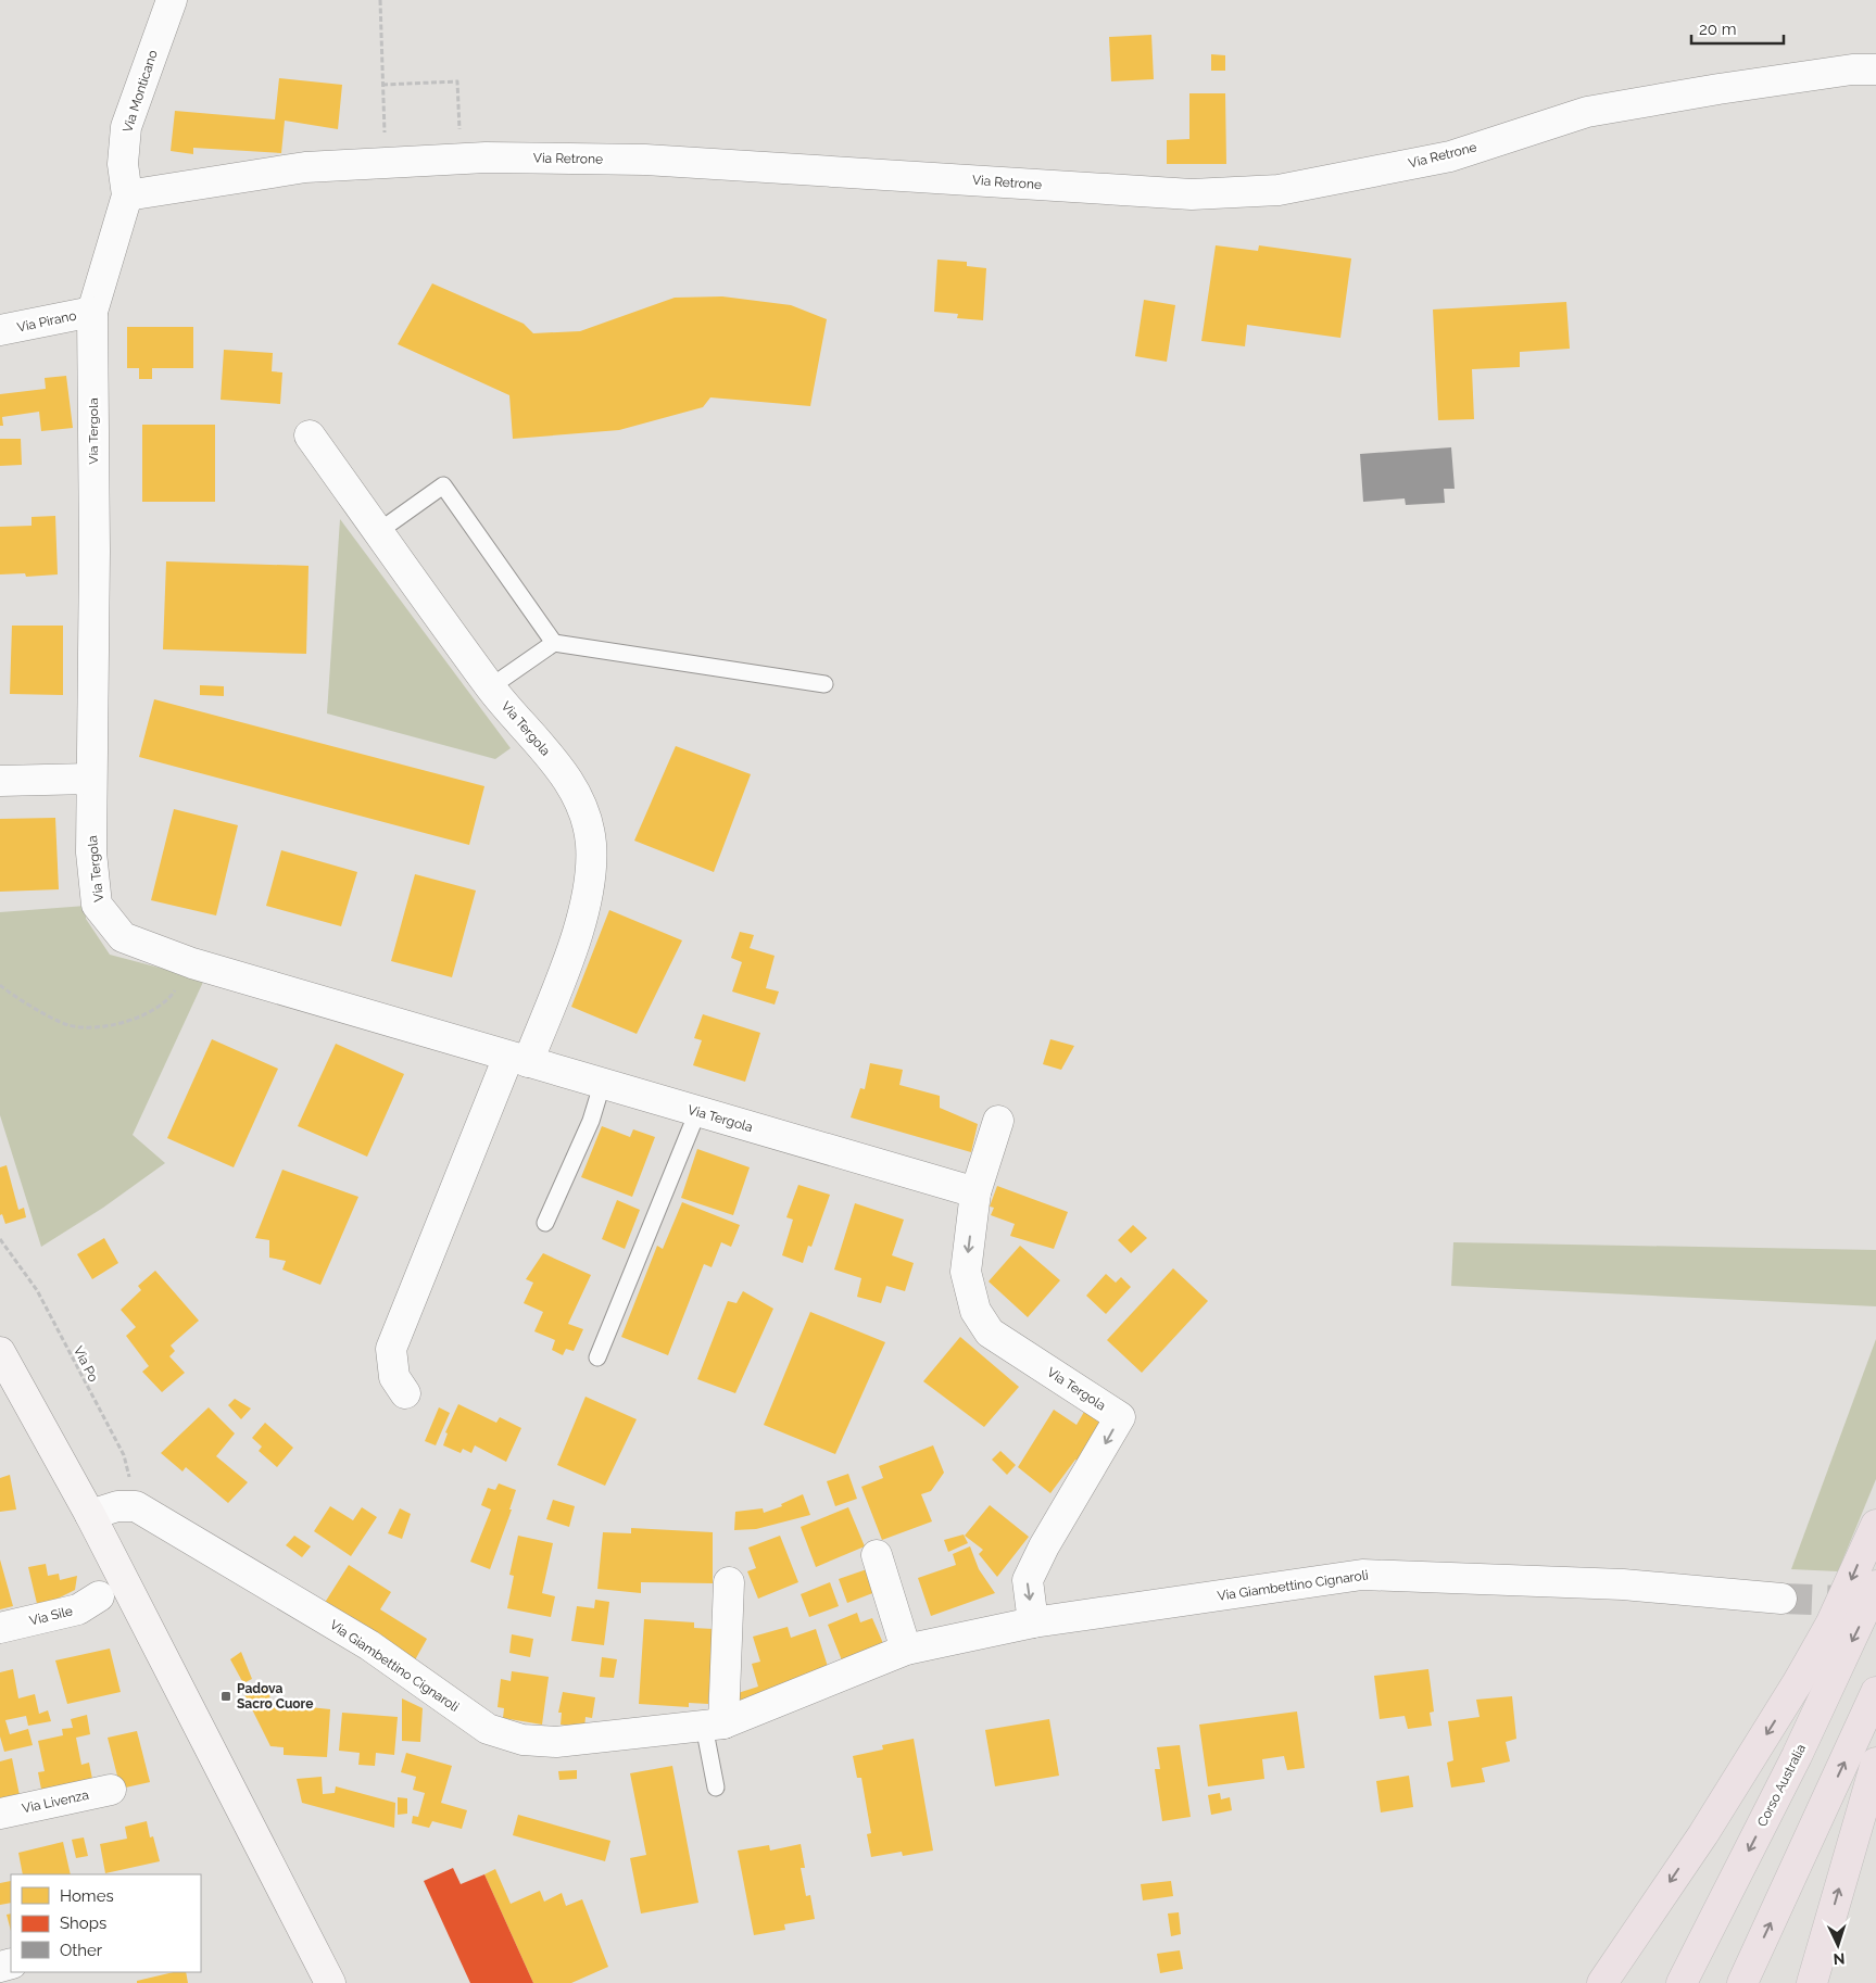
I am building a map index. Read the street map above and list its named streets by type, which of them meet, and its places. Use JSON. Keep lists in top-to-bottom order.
{
  "streets": {
    "highway": ["Corso Australia"],
    "street": [
      "Via Monticano",
      "Via Retrone",
      "Via Pirano",
      "Via Tergola",
      "Via Giambettino Cignaroli",
      "Via Sile",
      "Via Livenza"
    ],
    "path": ["Via Po"]
  },
  "crossings": [
    ["Via Monticano", "Via Retrone"],
    ["Via Monticano", "Via Pirano"],
    ["Via Monticano", "Via Tergola"],
    ["Via Pirano", "Via Tergola"],
    ["Via Tergola", "Via Giambettino Cignaroli"],
    ["Via Po", "Via Giambettino Cignaroli"]
  ],
  "places": {
    "transit": ["Padova Sacro Cuore"]
  },
  "legend": ["Homes", "Shops", "Other"],
  "scale_bar": "20 m",
  "north": "bottom"
}
